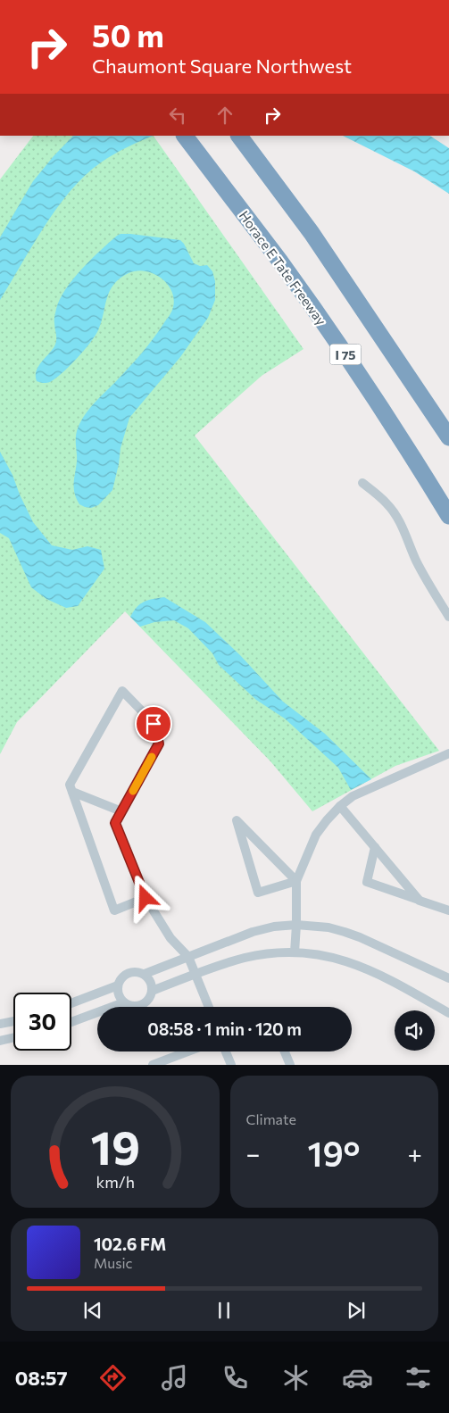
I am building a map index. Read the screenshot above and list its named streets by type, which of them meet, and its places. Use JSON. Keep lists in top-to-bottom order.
{
  "streets": {
    "highway": ["Horace E Tate Freeway", "I 75"]
  },
  "page": {
    "turn": ["50 m", "Chaumont Square Northwest"],
    "limit": "30",
    "trip": "08:58 · 1 min · 120 m",
    "tile": "Climate",
    "heat": ["−", "19°", "+"],
    "song": ["102.6 FM", "Music"],
    "tabs": "08:57",
    "gauge": ["19", "km/h"]
  }
}
